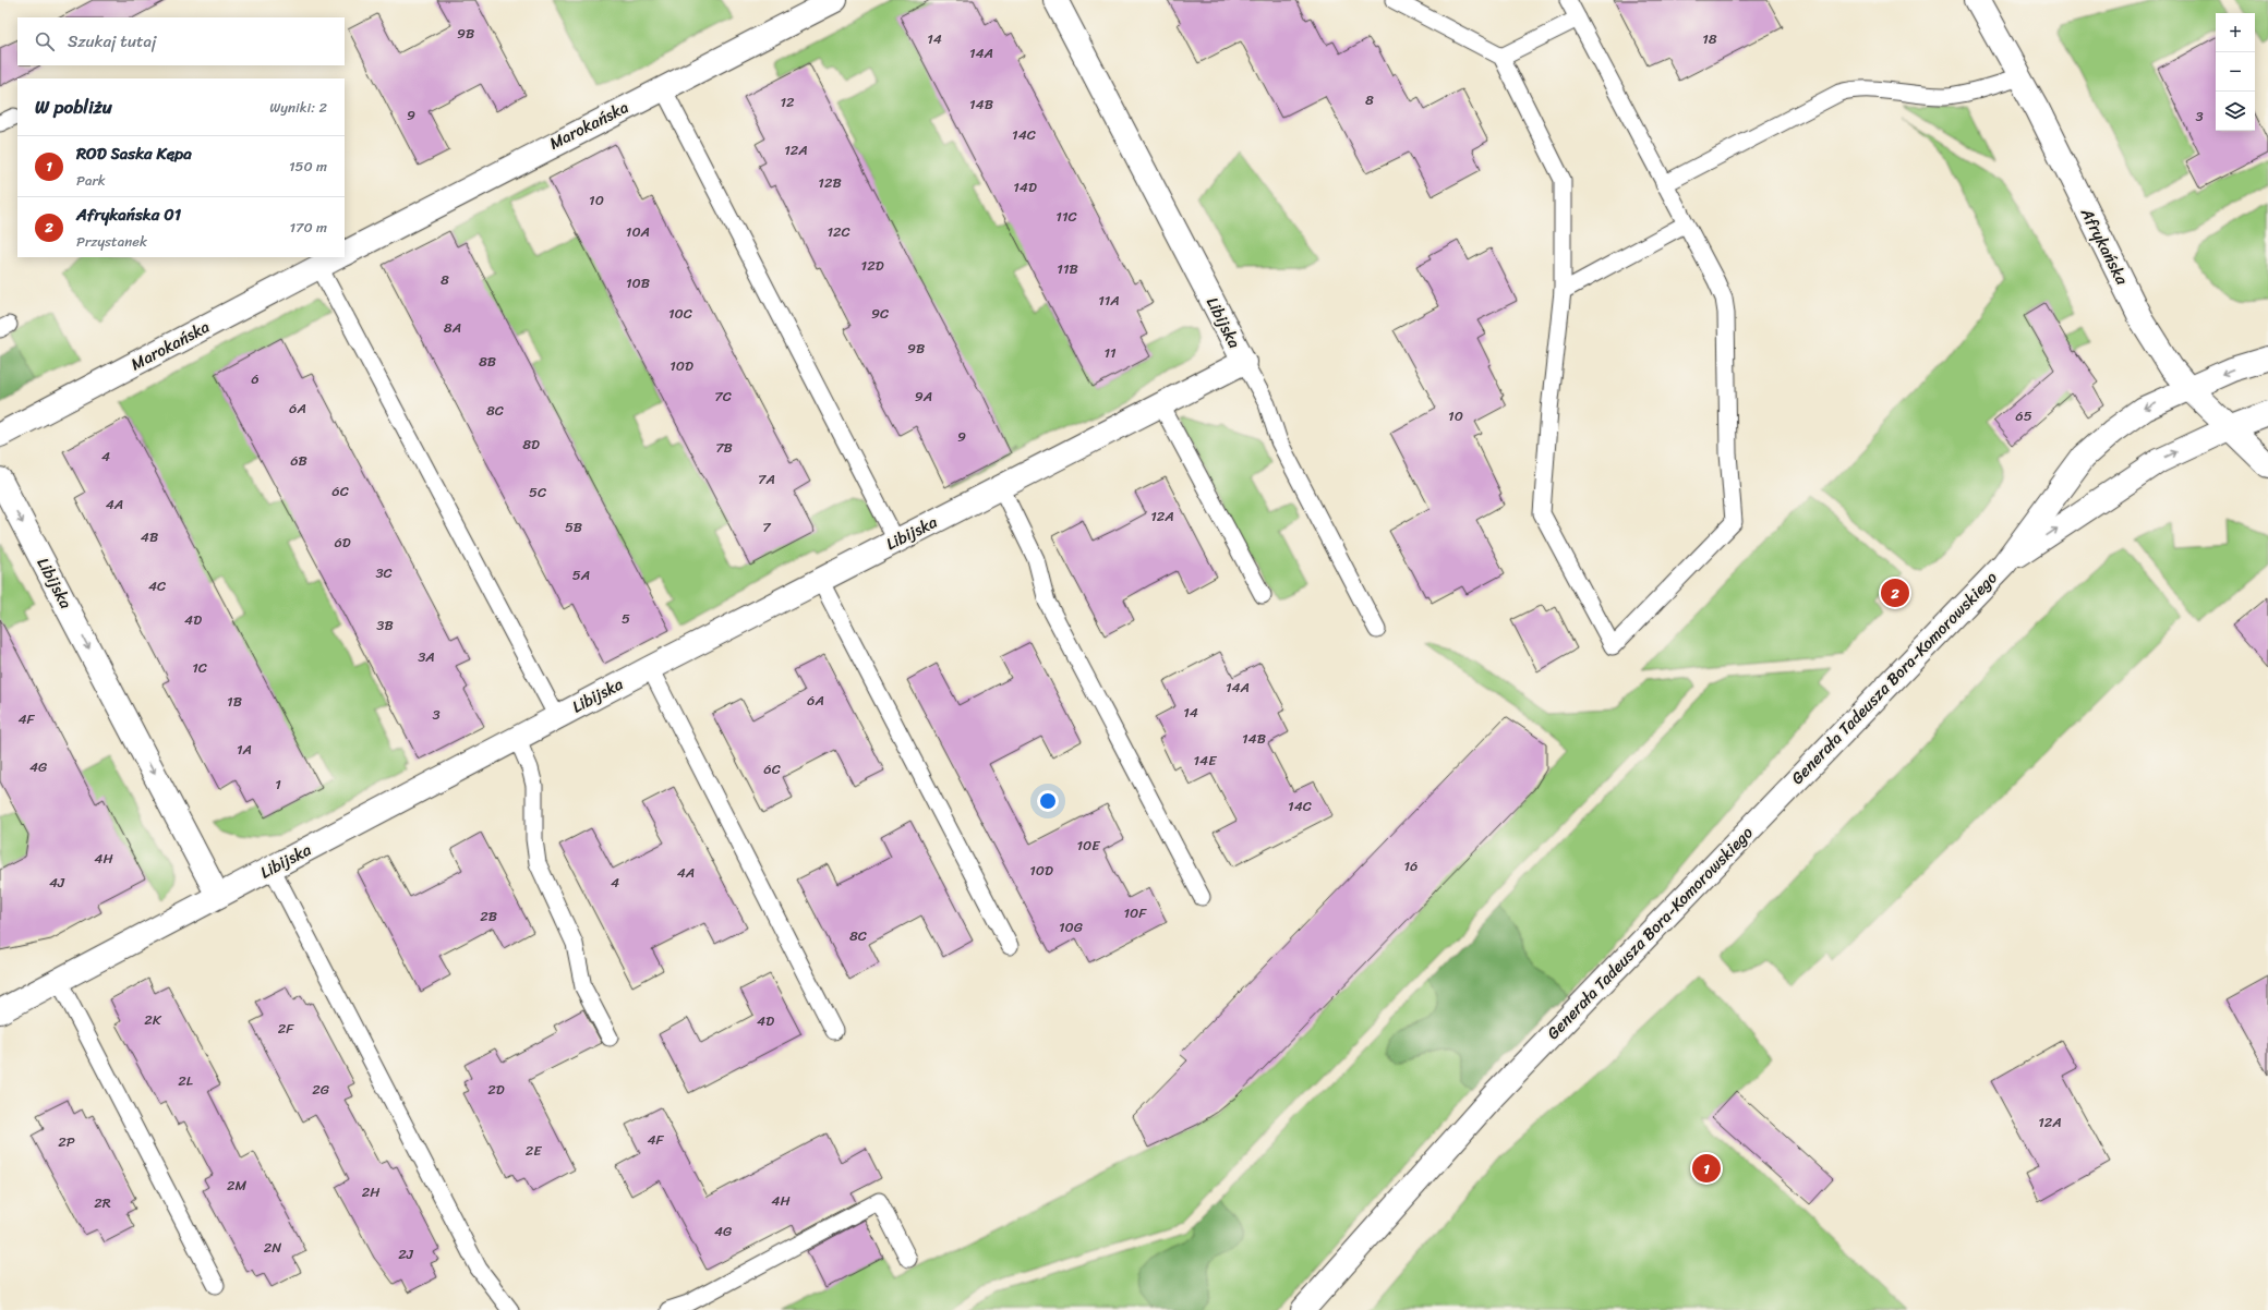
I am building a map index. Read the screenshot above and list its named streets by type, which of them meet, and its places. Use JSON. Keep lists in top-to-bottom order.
{
  "streets": {
    "street": [
      "Marokańska",
      "Afrykańska",
      "Libijska",
      "Generała Tadeusza Bora-Komorowskiego"
    ]
  },
  "crossings": [
    ["Afrykańska", "Generała Tadeusza Bora-Komorowskiego"]
  ],
  "house_numbers": [
    "9B",
    "14",
    "18",
    "14A",
    "8",
    "12",
    "14B",
    "9",
    "3",
    "14C",
    "12A",
    "12B",
    "14D",
    "10",
    "11C",
    "10A",
    "12C",
    "12D",
    "11B",
    "8",
    "10B",
    "11A",
    "10C",
    "9C",
    "8A",
    "9B",
    "11",
    "8B",
    "10D",
    "6",
    "7C",
    "9A",
    "6A",
    "8C",
    "10",
    "65",
    "9",
    "8D",
    "7B",
    "4",
    "6B",
    "7A",
    "6C",
    "5C",
    "4A",
    "12A",
    "5B",
    "7",
    "4B",
    "6D",
    "3C",
    "5A",
    "4C",
    "5",
    "4D",
    "3B",
    "3A",
    "1C",
    "14A",
    "6A",
    "1B",
    "14",
    "3",
    "4F",
    "14B",
    "1A",
    "14E",
    "4G",
    "6C",
    "1",
    "14C",
    "10E",
    "4H",
    "16",
    "10D",
    "4A",
    "4J",
    "4",
    "10F",
    "2B",
    "10G",
    "8C",
    "2K",
    "4D",
    "2F",
    "2L",
    "2G",
    "2D",
    "12A",
    "4F",
    "2P",
    "2E",
    "2M",
    "2H",
    "4H",
    "2R",
    "4G",
    "2N",
    "2J"
  ],
  "page": {
    "map_buttons": ["+", "−"],
    "search": "Szukaj tutaj",
    "heading": ["W pobliżu", "Wyniki: 2"],
    "list": [
      {
        "mark": "1",
        "name": "ROD Saska Kępa",
        "note": "Park",
        "value": "150 m"
      },
      {
        "mark": "2",
        "name": "Afrykańska 01",
        "note": "Przystanek",
        "value": "170 m"
      }
    ],
    "pins": ["2", "1"]
  }
}
